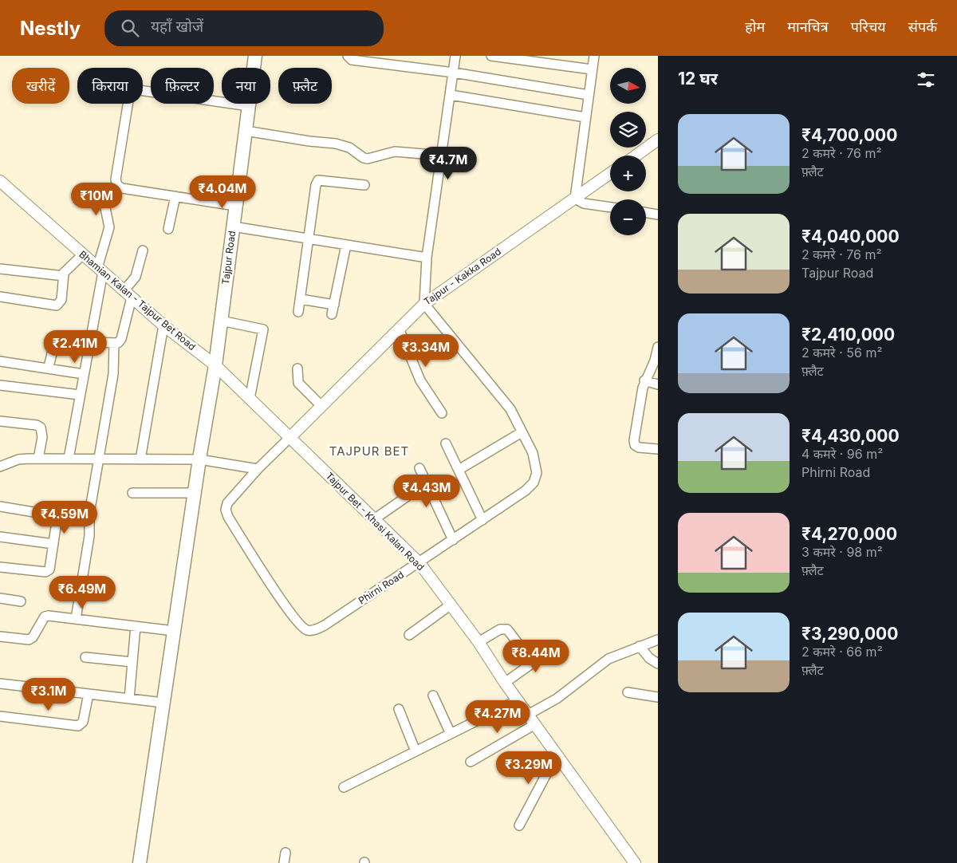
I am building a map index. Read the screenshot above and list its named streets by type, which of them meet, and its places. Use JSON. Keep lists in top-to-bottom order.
{
  "streets": {
    "main road": ["Tajpur Road"],
    "street": [
      "Tajpur - Kakka Road",
      "Bhamian Kalan - Tajpur Bet Road",
      "Tajpur Bet - Khasi Kalan Road",
      "Phirni Road"
    ]
  },
  "crossings": [
    ["Tajpur Road", "Bhamian Kalan - Tajpur Bet Road"],
    ["Tajpur - Kakka Road", "Bhamian Kalan - Tajpur Bet Road"],
    ["Tajpur - Kakka Road", "Tajpur Bet - Khasi Kalan Road"],
    ["Tajpur - Kakka Road", "Phirni Road"],
    ["Bhamian Kalan - Tajpur Bet Road", "Tajpur Bet - Khasi Kalan Road"],
    ["Bhamian Kalan - Tajpur Bet Road", "Phirni Road"],
    ["Tajpur Bet - Khasi Kalan Road", "Phirni Road"]
  ],
  "districts": ["TAJPUR BET"],
  "north": "right",
  "page": {
    "header": "Nestly",
    "search": "यहाँ खोजें",
    "nav": [
      "होम",
      "मानचित्र",
      "परिचय",
      "संपर्क"
    ],
    "heading": "12 घर",
    "map_buttons": ["+", "−"],
    "chip": [
      "खरीदें",
      "किराया",
      "फ़िल्टर",
      "नया",
      "फ़्लैट"
    ],
    "list": [
      {
        "name": "₹4,700,000",
        "note": "2 कमरे · 76 m² · फ़्लैट"
      },
      {
        "name": "₹4,040,000",
        "note": "2 कमरे · 76 m² · Tajpur Road"
      },
      {
        "name": "₹2,410,000",
        "note": "2 कमरे · 56 m² · फ़्लैट"
      },
      {
        "name": "₹4,430,000",
        "note": "4 कमरे · 96 m² · Phirni Road"
      },
      {
        "name": "₹4,270,000",
        "note": "3 कमरे · 98 m² · फ़्लैट"
      },
      {
        "name": "₹3,290,000",
        "note": "2 कमरे · 66 m² · फ़्लैट"
      }
    ],
    "price": [
      "₹4.7M",
      "₹4.04M",
      "₹10M",
      "₹2.41M",
      "₹3.34M",
      "₹4.43M",
      "₹4.59M",
      "₹6.49M",
      "₹8.44M",
      "₹3.1M",
      "₹4.27M",
      "₹3.29M"
    ]
  }
}
